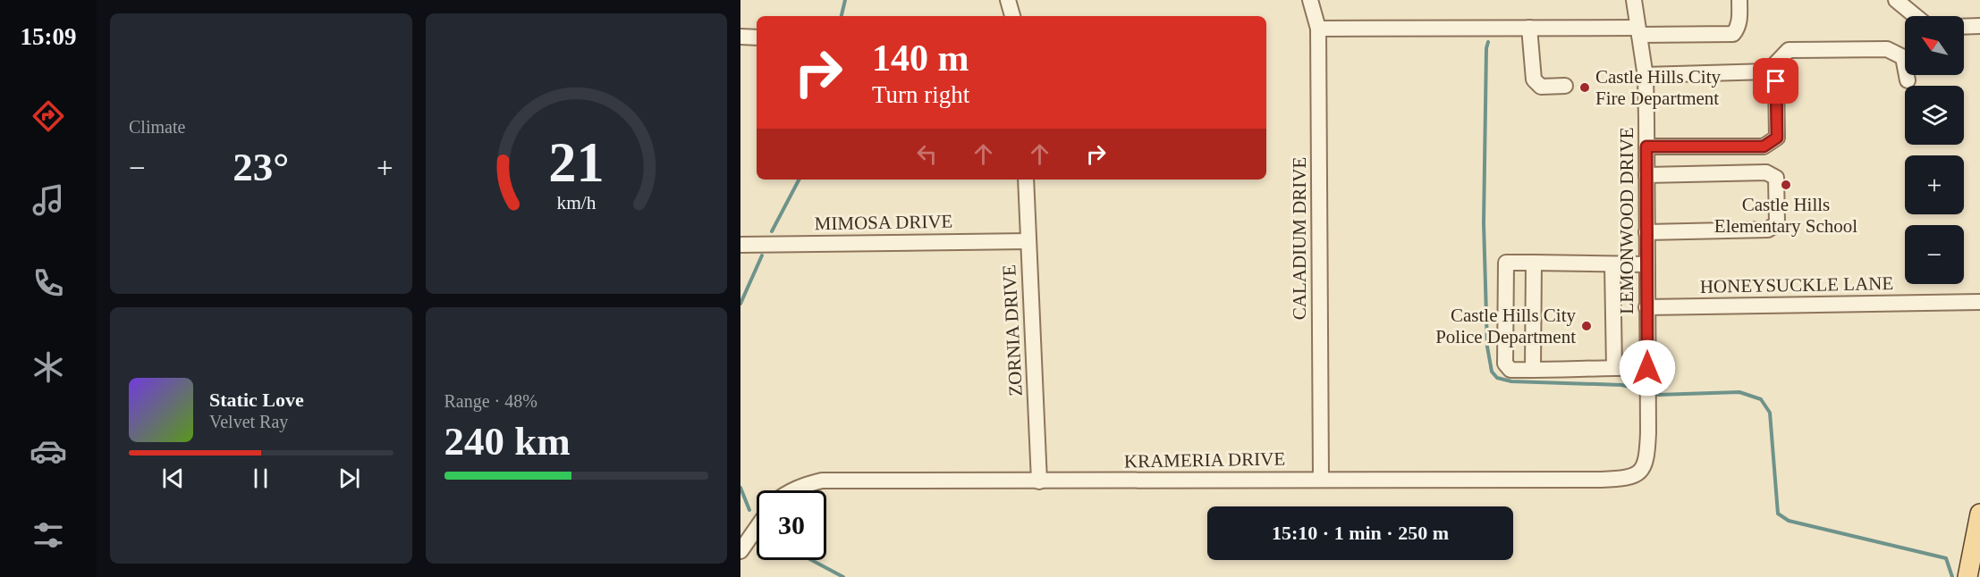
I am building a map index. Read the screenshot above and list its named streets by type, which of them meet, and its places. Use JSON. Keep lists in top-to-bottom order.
{
  "streets": {
    "street": [
      "LEMONWOOD DRIVE",
      "MIMOSA DRIVE",
      "CALADIUM DRIVE",
      "HONEYSUCKLE LANE",
      "ZORNIA DRIVE",
      "KRAMERIA DRIVE"
    ]
  },
  "crossings": [
    ["LEMONWOOD DRIVE", "HONEYSUCKLE LANE"],
    ["LEMONWOOD DRIVE", "KRAMERIA DRIVE"],
    ["MIMOSA DRIVE", "ZORNIA DRIVE"],
    ["CALADIUM DRIVE", "KRAMERIA DRIVE"],
    ["ZORNIA DRIVE", "KRAMERIA DRIVE"]
  ],
  "places": ["Castle Hills City Fire Department", "Castle Hills Elementary School", "Castle Hills City Police Department"],
  "north": "top left",
  "page": {
    "tabs": "15:09",
    "tile": [
      "Climate",
      ["Range · 48%", "240 km"]
    ],
    "map_buttons": ["+", "−"],
    "turn": ["140 m", "Turn right"],
    "heat": ["−", "23°", "+"],
    "song": ["Static Love", "Velvet Ray"],
    "limit": "30",
    "trip": "15:10 · 1 min · 250 m",
    "gauge": ["21", "km/h"]
  }
}
